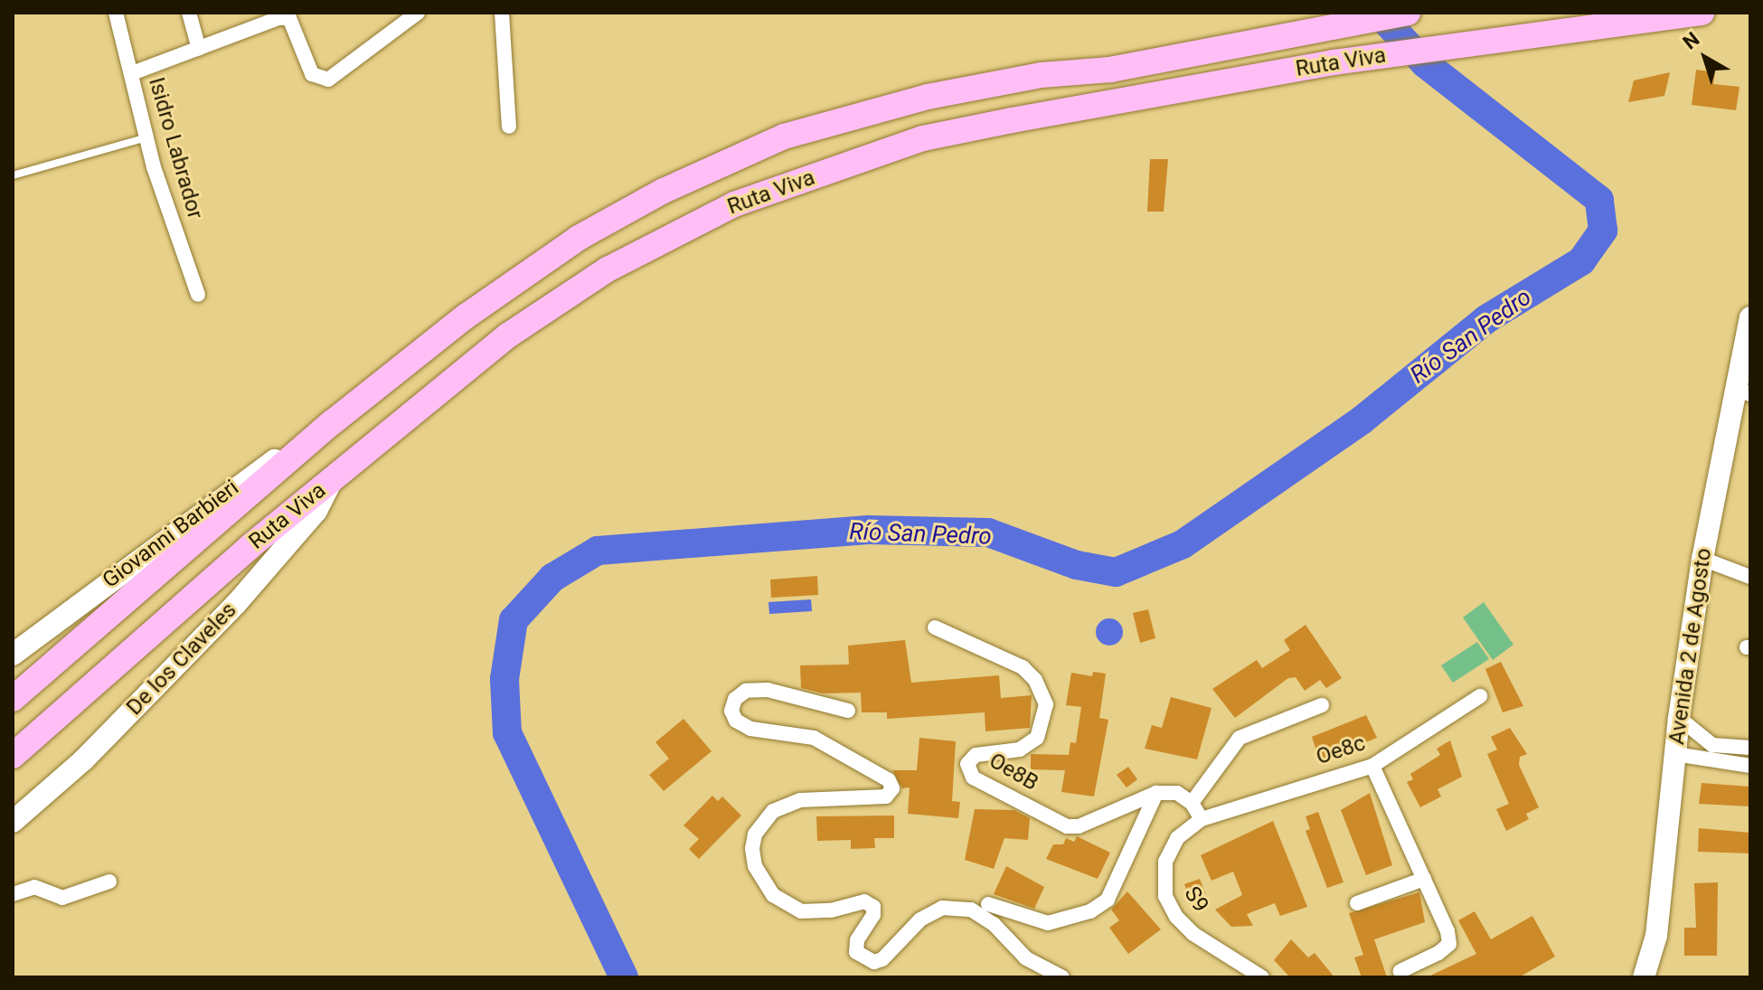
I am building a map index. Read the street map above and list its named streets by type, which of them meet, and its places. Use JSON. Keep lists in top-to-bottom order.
{
  "streets": {
    "highway": ["Ruta Viva"],
    "main road": ["Giovanni Barbieri", "Avenida 2 de Agosto", "De los Claveles"],
    "street": [
      "Isidro Labrador",
      "Oe8c",
      "Oe8B",
      "S9"
    ]
  },
  "crossings": [
    ["Ruta Viva", "Giovanni Barbieri"],
    ["Ruta Viva", "De los Claveles"],
    ["Oe8c", "S9"]
  ],
  "water": ["Río San Pedro"],
  "north": "top left"
}
